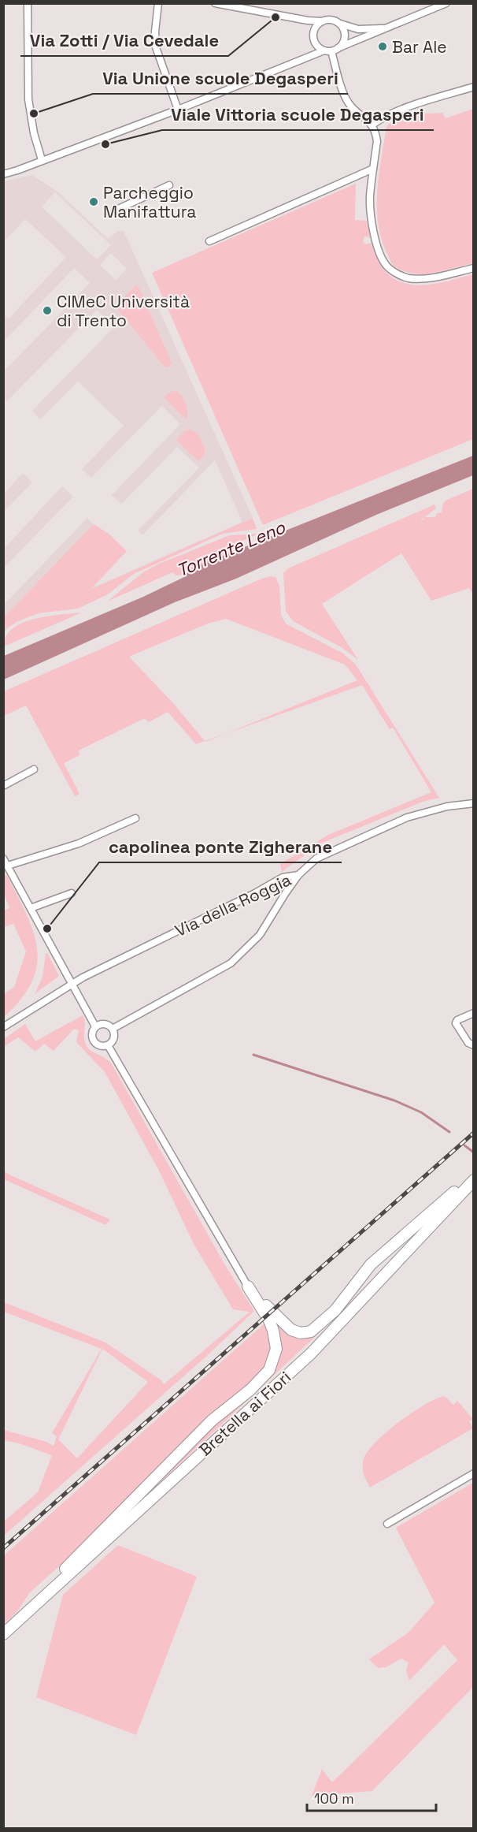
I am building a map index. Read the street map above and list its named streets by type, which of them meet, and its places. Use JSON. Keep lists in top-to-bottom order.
{
  "streets": {
    "main road": ["Bretella ai Fiori"],
    "street": ["Via della Roggia"]
  },
  "water": ["Torrente Leno"],
  "places": [
    "Via Zotti / Via Cevedale",
    "Bar Ale",
    "Via Unione scuole Degasperi",
    "Viale Vittoria scuole Degasperi",
    "Parcheggio Manifattura",
    "CIMeC Università di Trento",
    "capolinea ponte Zigherane"
  ],
  "scale_bar": "100 m"
}
